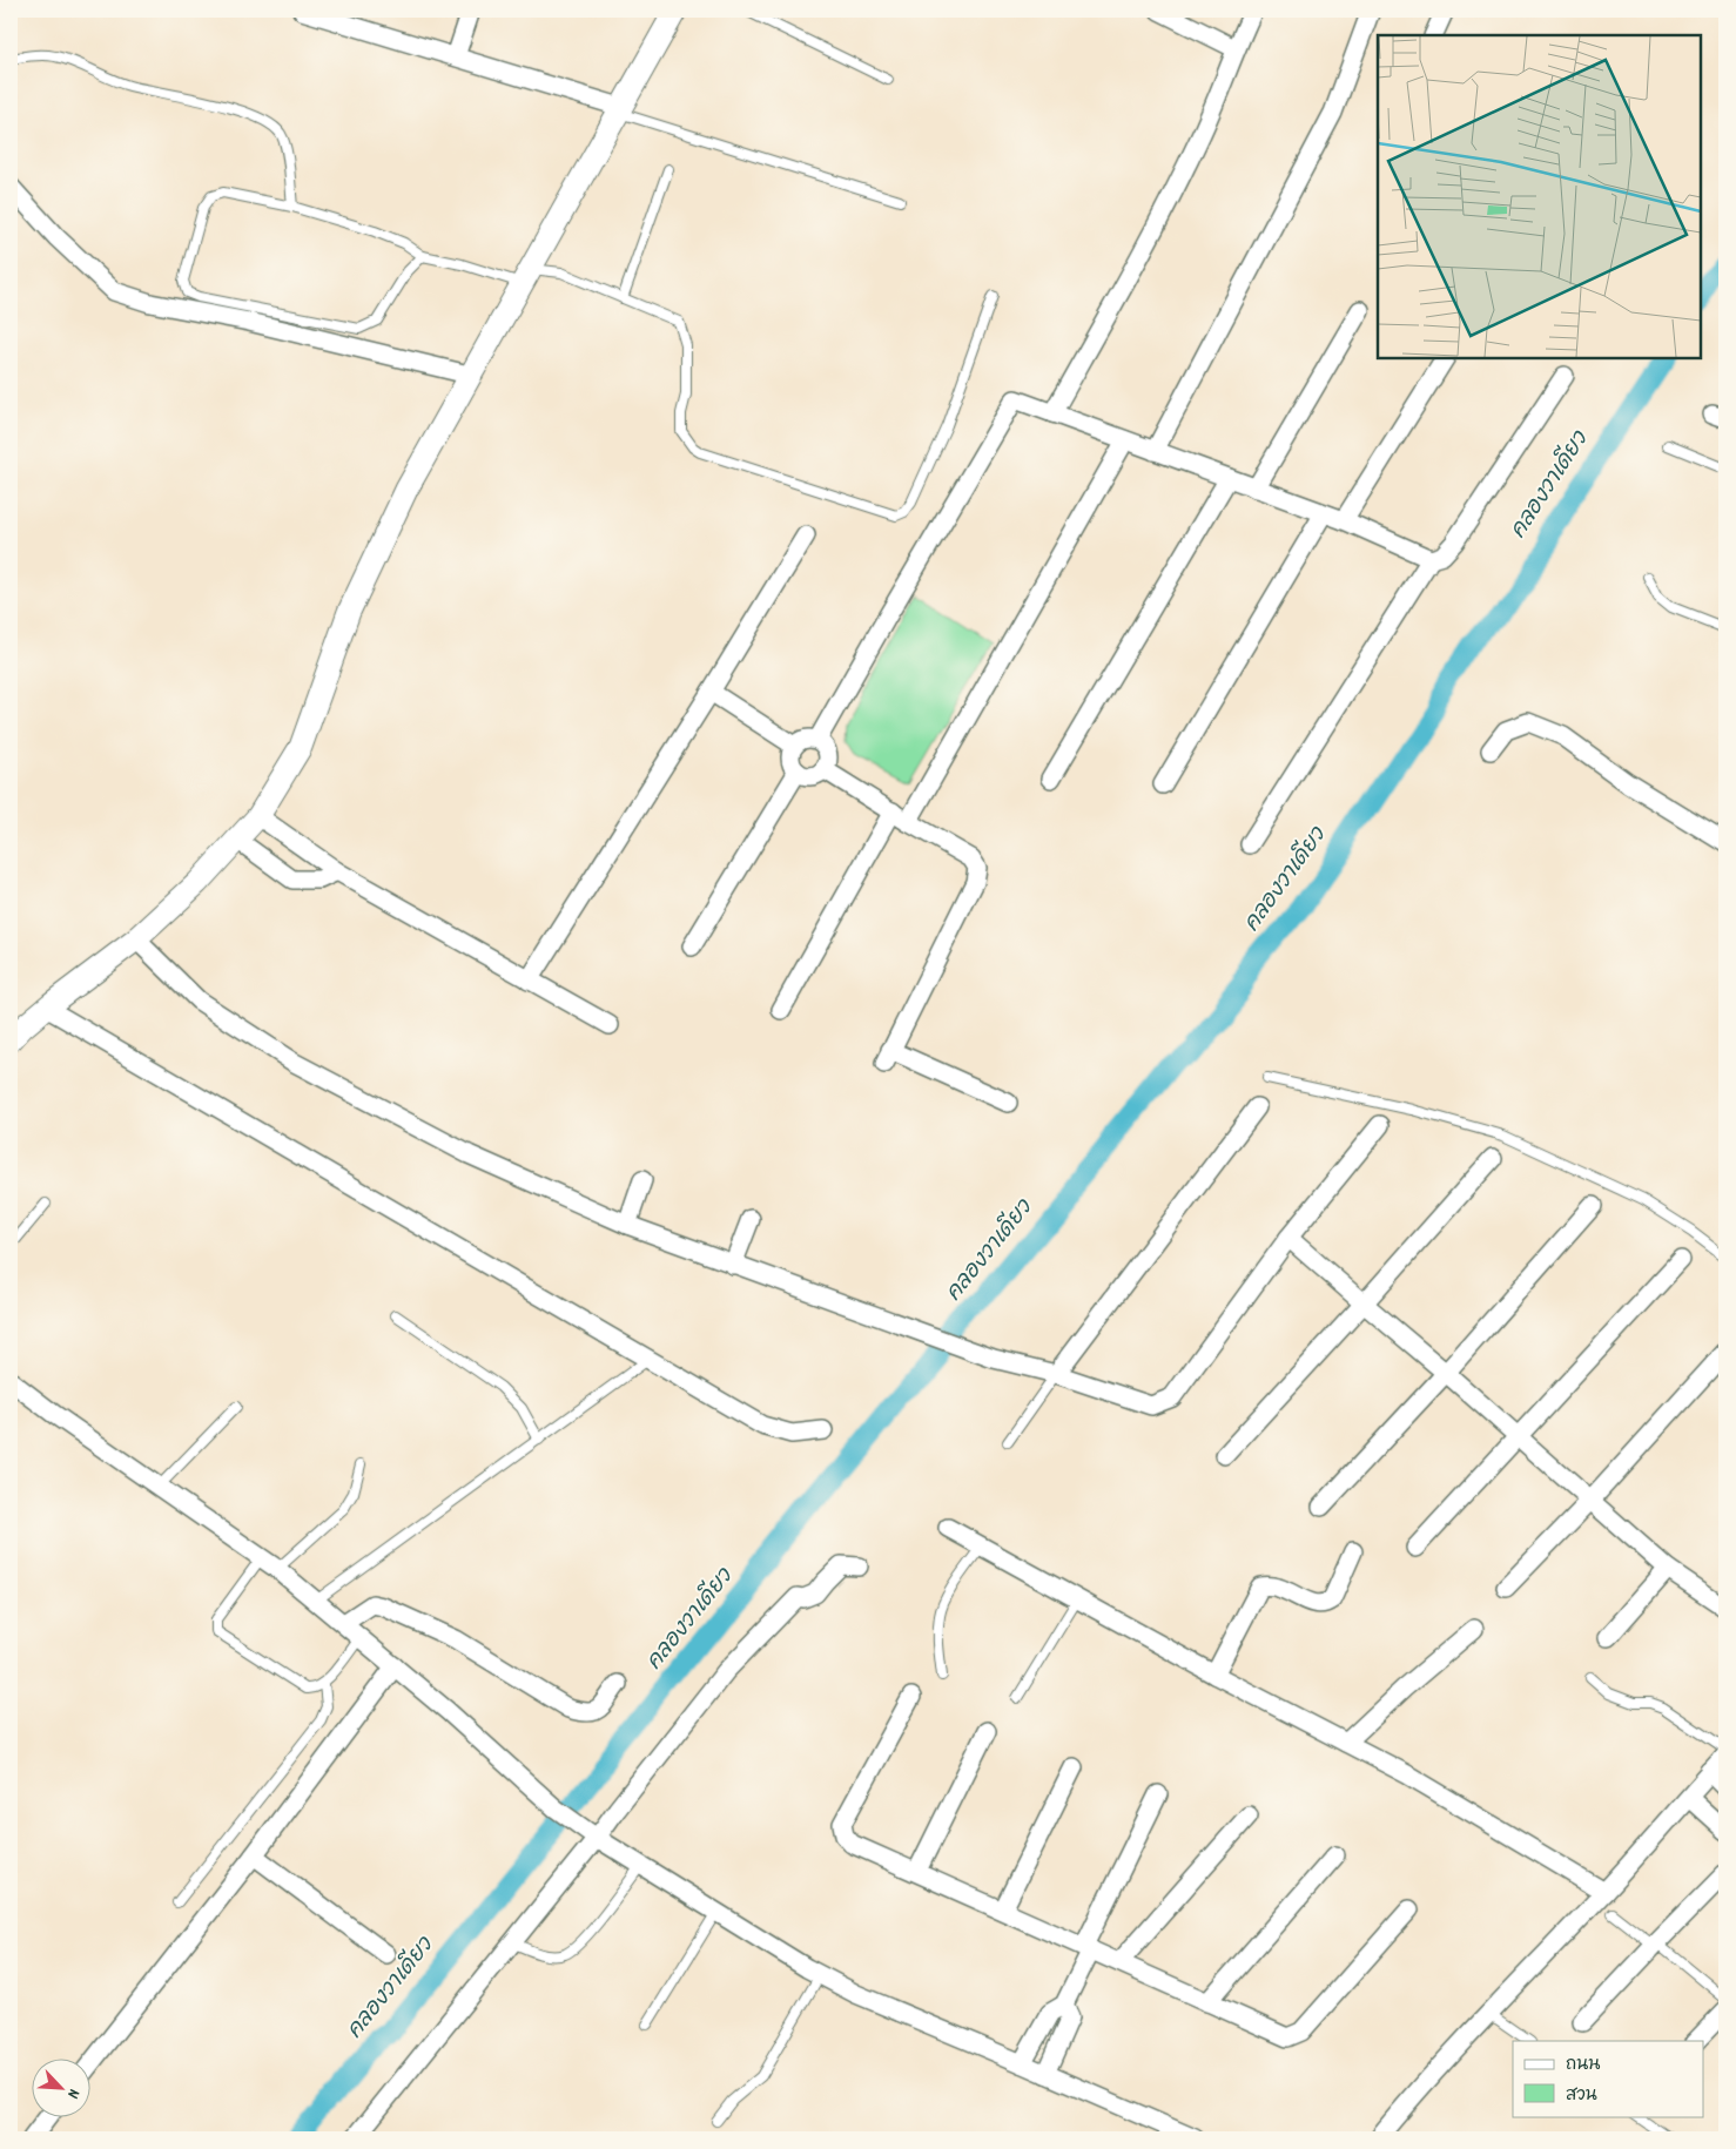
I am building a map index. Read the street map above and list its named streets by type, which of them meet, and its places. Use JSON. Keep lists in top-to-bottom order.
{
  "water": ["คลองวาเดียว"],
  "legend": ["ถนน", "สวน"],
  "north": "bottom right"
}
